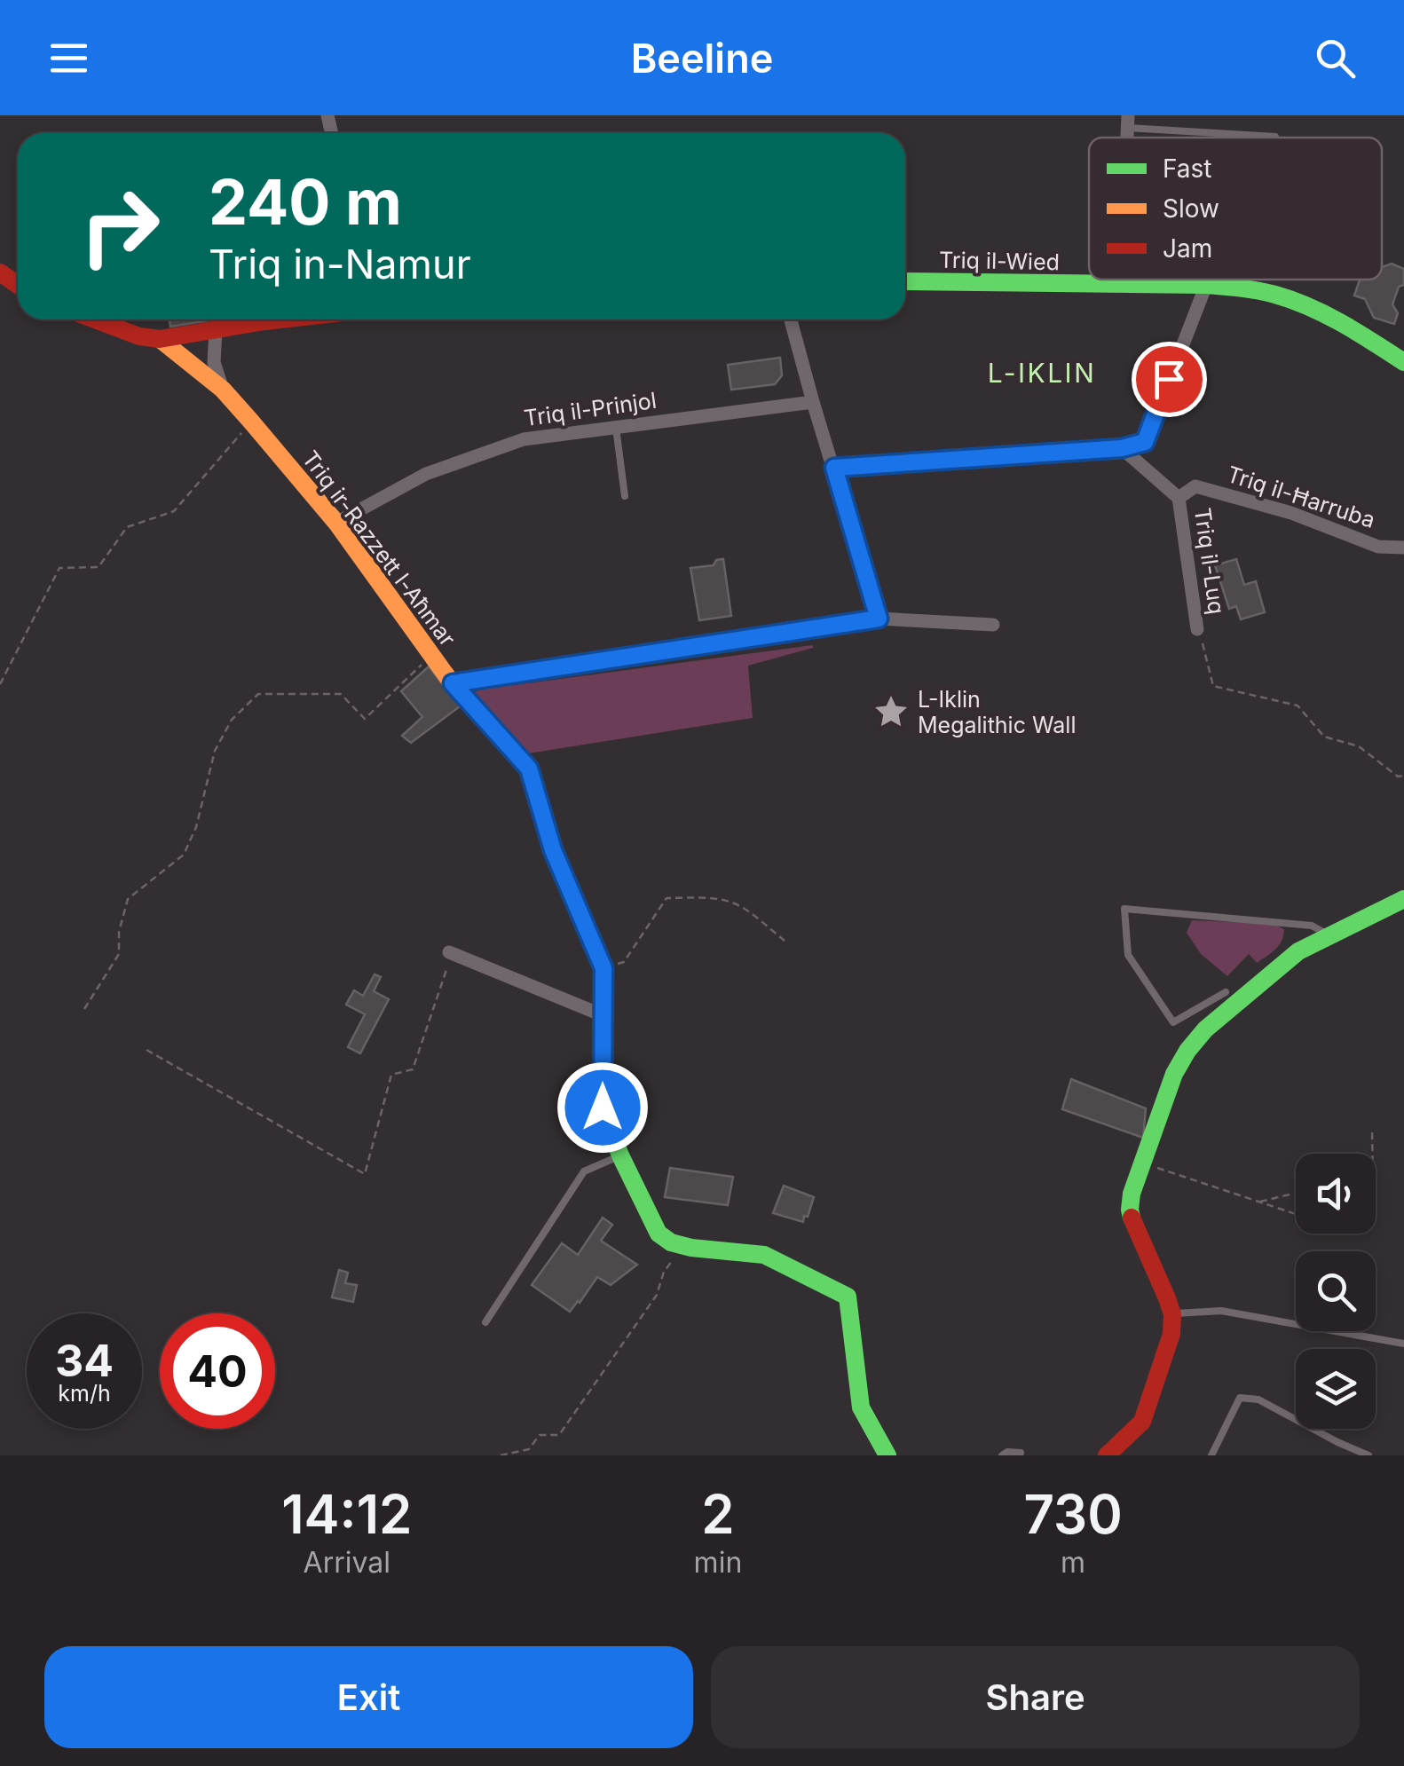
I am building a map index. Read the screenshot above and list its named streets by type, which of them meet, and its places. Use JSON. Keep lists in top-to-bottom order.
{
  "streets": {
    "street": [
      "Triq il-Wied",
      "Triq il-Prinjol",
      "Triq il-Ħarruba",
      "Triq ir-Razzett l-Aħmar",
      "Triq il-Luq"
    ]
  },
  "crossings": [
    ["Triq il-Prinjol", "Triq ir-Razzett l-Aħmar"],
    ["Triq il-Ħarruba", "Triq il-Luq"]
  ],
  "districts": ["L-IKLIN"],
  "places": {
    "place": ["L-Iklin Megalithic Wall"]
  },
  "legend": ["Fast", "Slow", "Jam"],
  "page": {
    "header": "Beeline",
    "turn": ["240 m", "Triq in-Namur"],
    "speed": "34 km/h",
    "limit": "40",
    "eta": [
      "14:12",
      "Arrival",
      "2",
      "min",
      "730",
      "m"
    ],
    "buttons": ["Exit", "Share"]
  }
}
